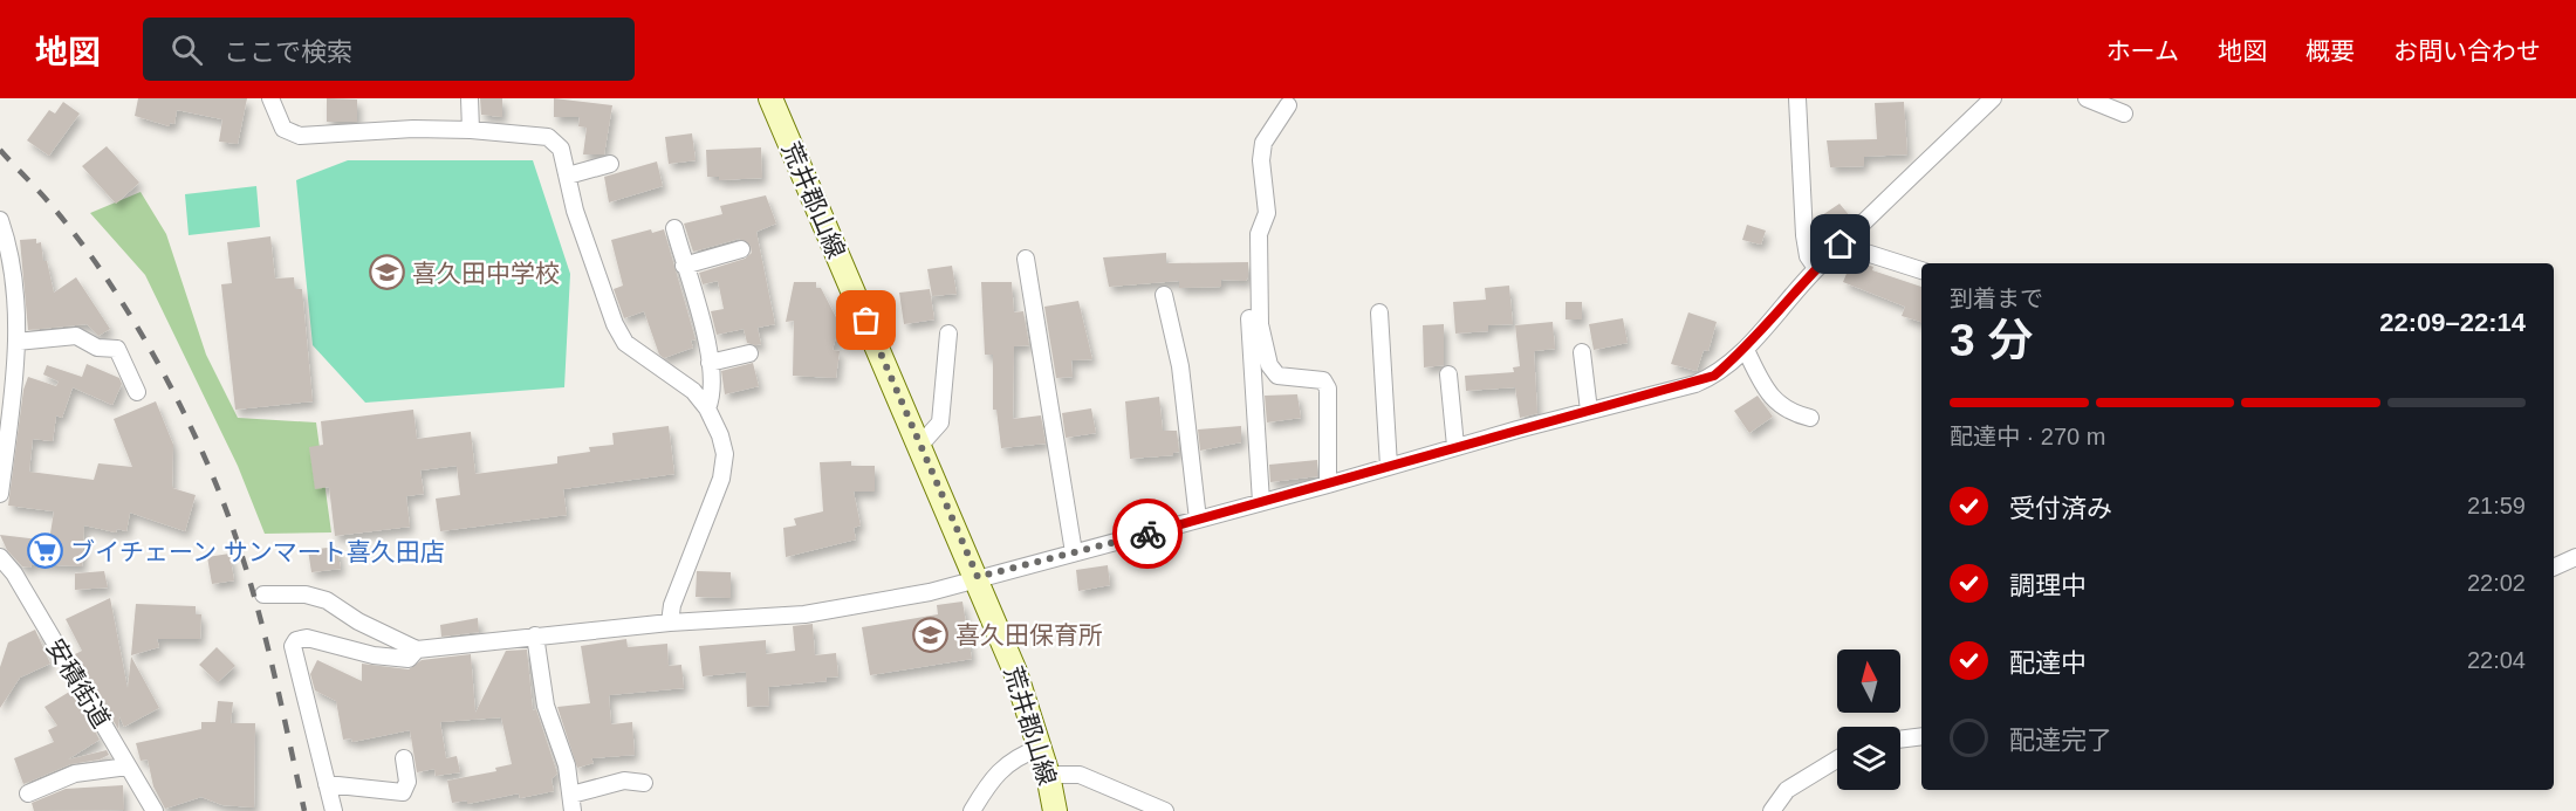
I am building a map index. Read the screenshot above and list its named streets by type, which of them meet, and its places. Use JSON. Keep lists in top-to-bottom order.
{
  "streets": {
    "main road": ["荒井郡山線"],
    "street": ["安積街道"]
  },
  "places": {
    "school or university": ["喜久田中学校", "喜久田保育所"],
    "supermarket": ["ブイチェーン サンマート喜久田店"]
  },
  "north": "top",
  "page": {
    "header": "地図",
    "search": "ここで検索",
    "nav": [
      "ホーム",
      "地図",
      "概要",
      "お問い合わせ"
    ],
    "heading": ["3 分", "到着まで", "22:09–22:14"],
    "bar": "配達中 · 270 m",
    "list": [
      ["受付済み", "21:59"],
      ["調理中", "22:02"],
      ["配達中", "22:04"],
      "配達完了"
    ]
  }
}
